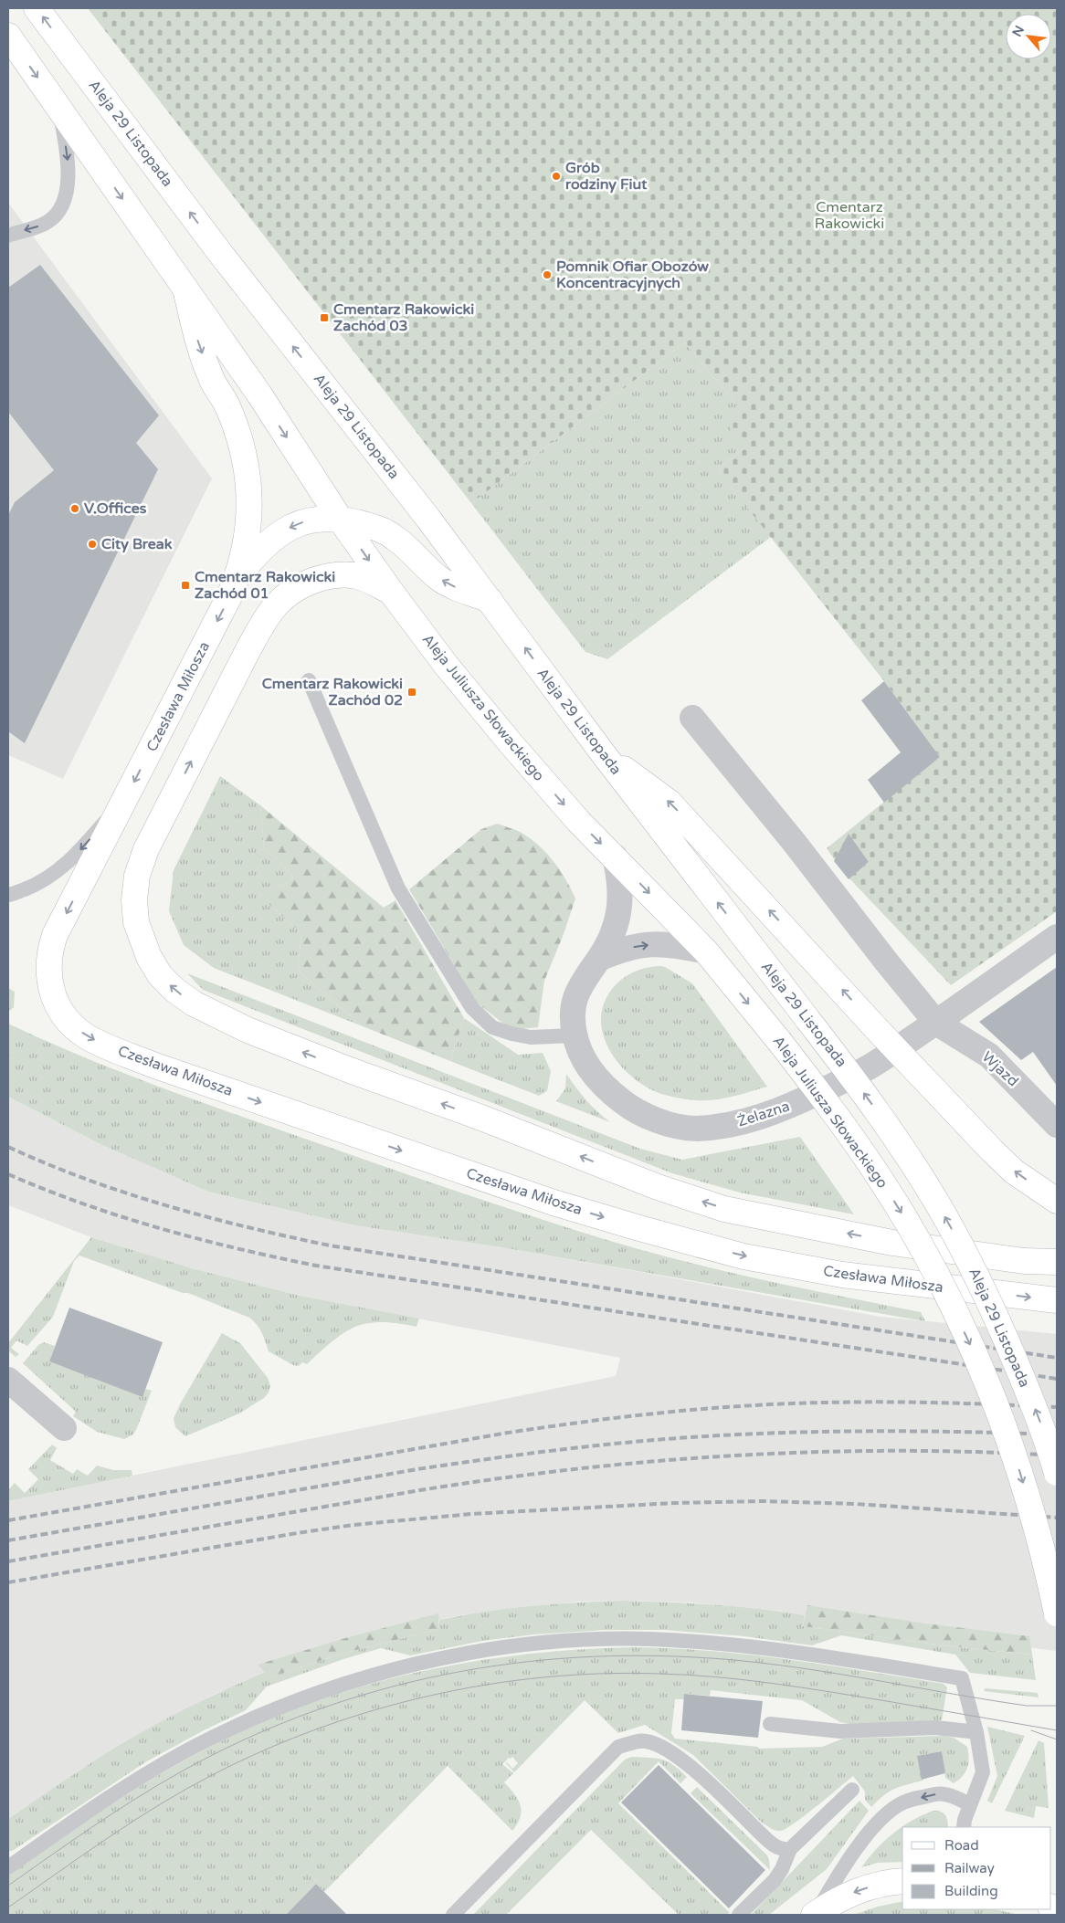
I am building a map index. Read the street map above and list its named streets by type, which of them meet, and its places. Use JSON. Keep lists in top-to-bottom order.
{
  "streets": {
    "main road": ["Aleja 29 Listopada", "Czesława Miłosza", "Aleja Juliusza Słowackiego"],
    "street": ["Wjazd", "Żelazna"]
  },
  "crossings": [
    ["Aleja Juliusza Słowackiego", "Żelazna"],
    ["Wjazd", "Żelazna"]
  ],
  "parks": ["Cmentarz Rakowicki"],
  "places": {
    "other": [
      "Grób rodziny Fiut",
      "Pomnik Ofiar Obozów Koncentracyjnych",
      "V.Offices",
      "City Break"
    ],
    "transit": ["Cmentarz Rakowicki Zachód 03", "Cmentarz Rakowicki Zachód 01", "Cmentarz Rakowicki Zachód 02"]
  },
  "legend": ["Road", "Railway", "Building"],
  "north": "top left"
}
